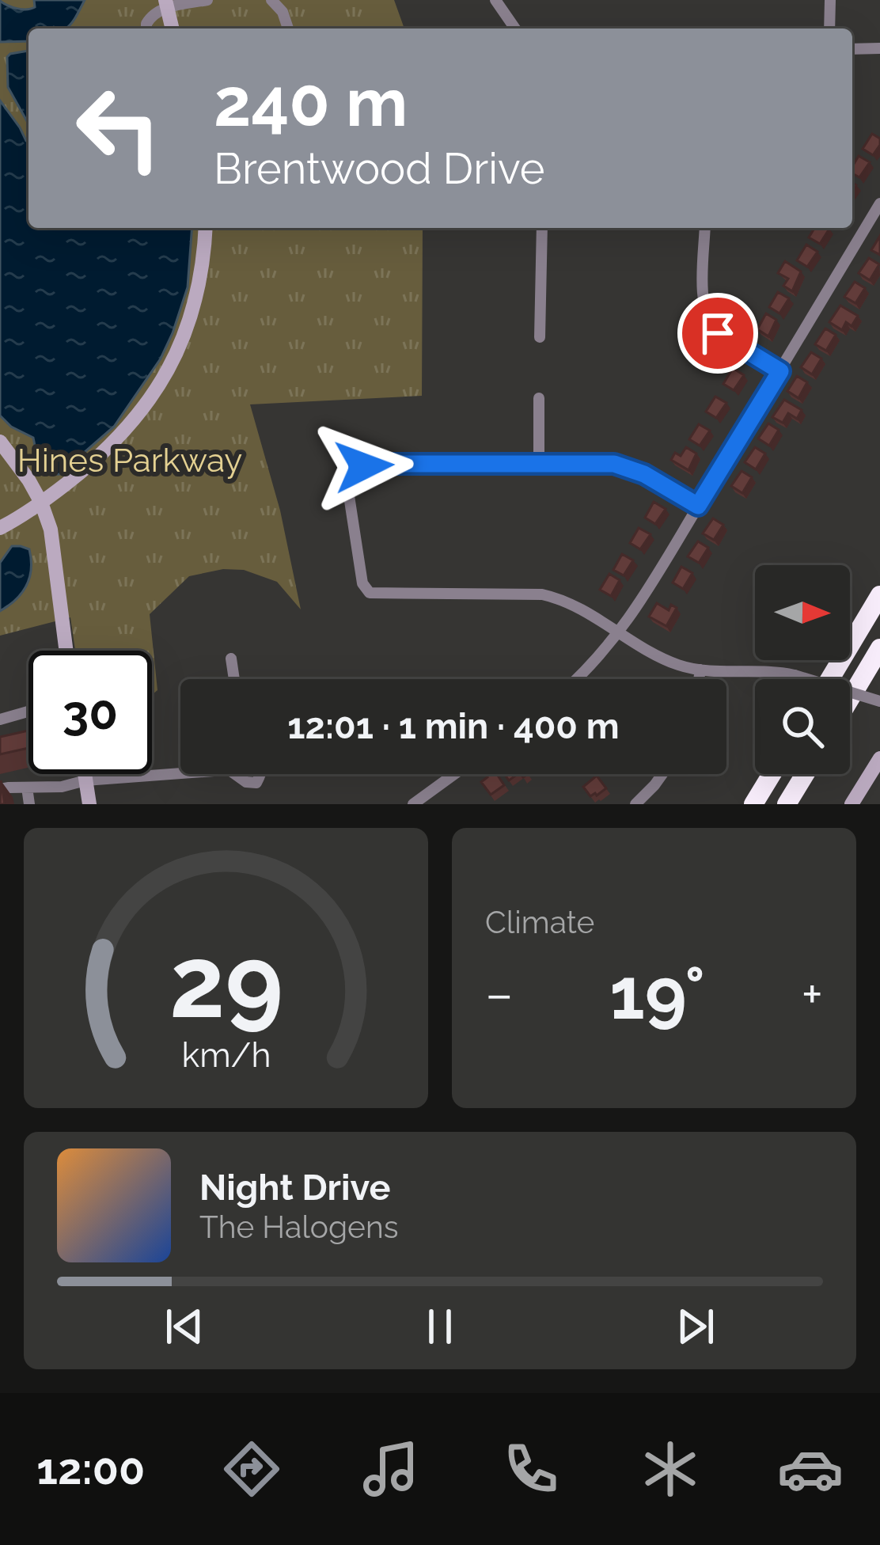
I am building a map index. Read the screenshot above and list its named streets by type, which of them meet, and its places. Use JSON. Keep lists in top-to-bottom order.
{
  "parks": ["Hines Parkway"],
  "north": "right",
  "page": {
    "turn": ["240 m", "Brentwood Drive"],
    "limit": "30",
    "trip": "12:01 · 1 min · 400 m",
    "tile": "Climate",
    "heat": ["−", "19°", "+"],
    "song": ["Night Drive", "The Halogens"],
    "tabs": "12:00",
    "gauge": ["29", "km/h"]
  }
}
